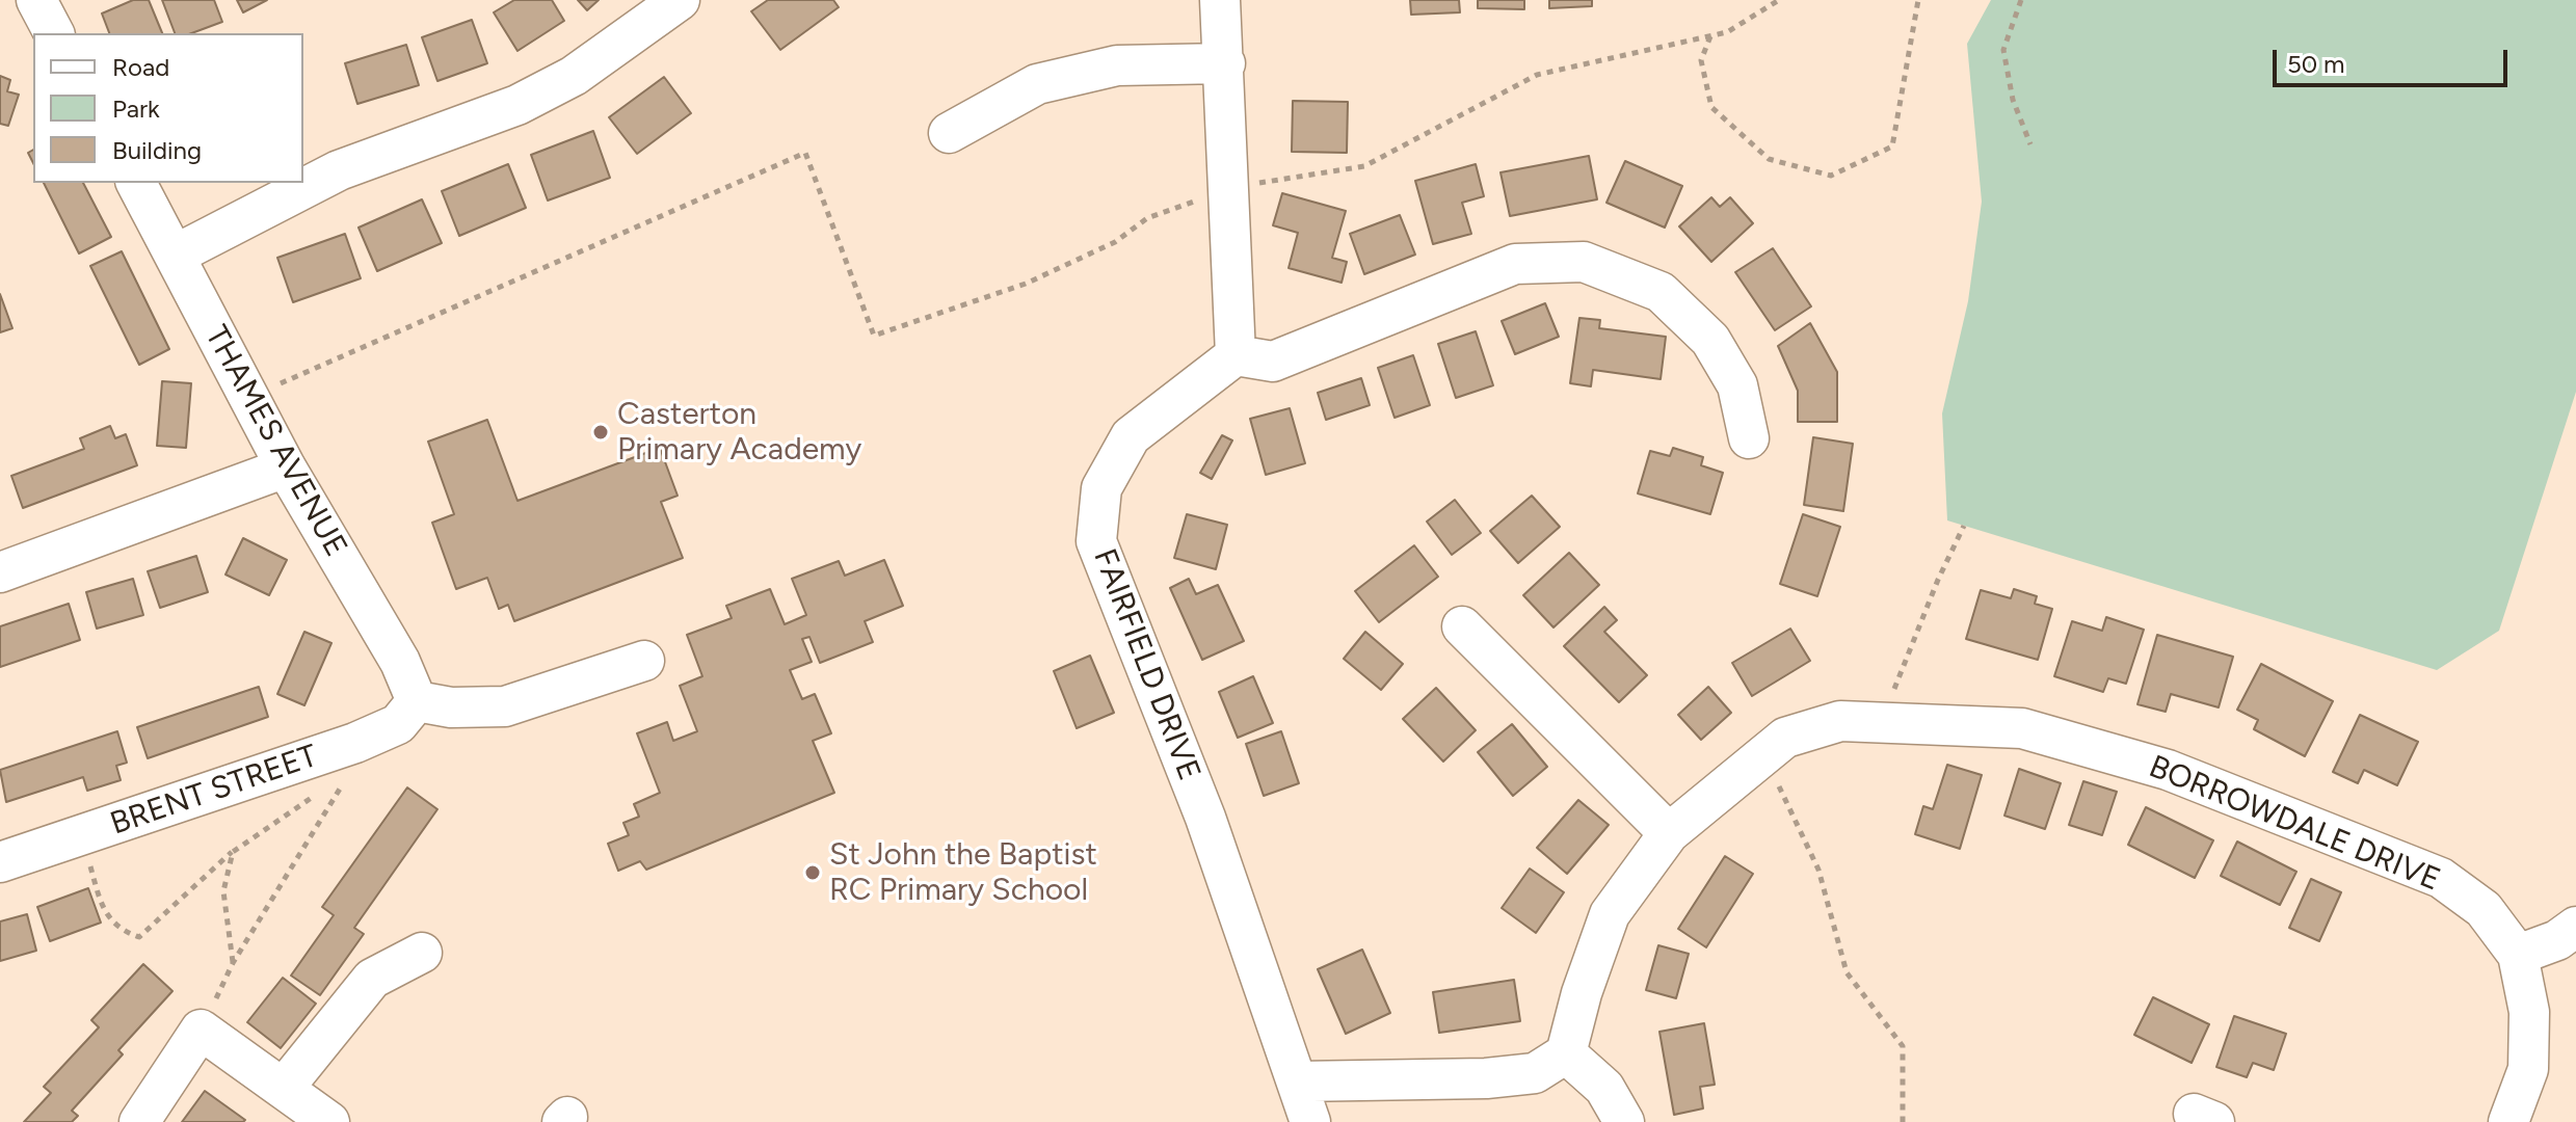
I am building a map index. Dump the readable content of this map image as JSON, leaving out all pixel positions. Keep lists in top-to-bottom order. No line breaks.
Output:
{"streets":{"street":["THAMES AVENUE","FAIRFIELD DRIVE","BRENT STREET","BORROWDALE DRIVE"]},"crossings":[["THAMES AVENUE","BRENT STREET"]],"places":["Casterton Primary Academy","St John the Baptist RC Primary School"],"legend":["Road","Park","Building"],"scale_bar":"50 m"}
